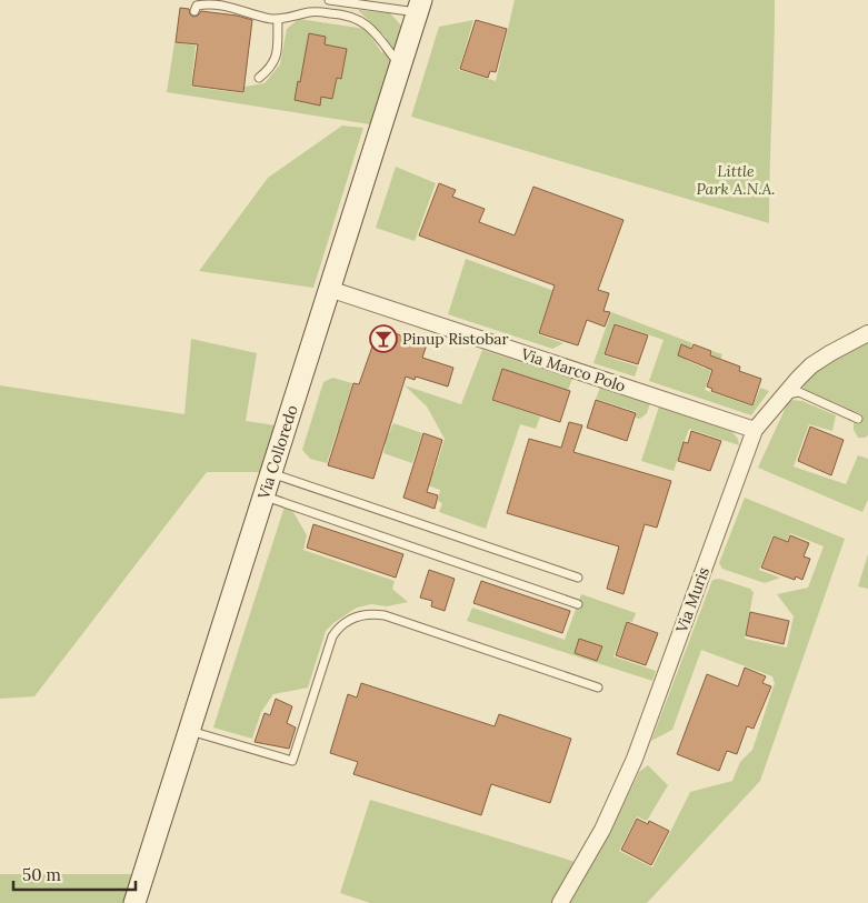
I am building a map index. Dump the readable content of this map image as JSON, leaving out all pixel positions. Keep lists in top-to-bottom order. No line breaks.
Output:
{"streets":{"main road":["Via Colloredo"],"street":["Via Marco Polo","Via Muris"]},"crossings":[["Via Marco Polo","Via Colloredo"],["Via Marco Polo","Via Muris"]],"parks":["Little Park A.N.A."],"places":{"bar":["Pinup Ristobar"]},"scale_bar":"50 m"}
